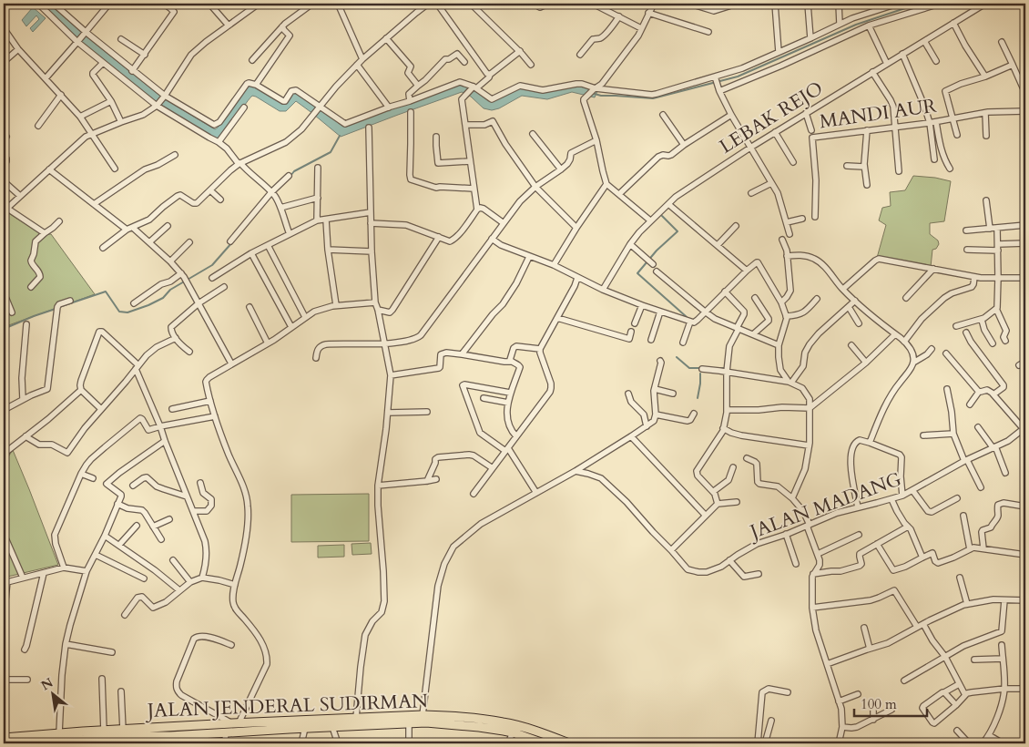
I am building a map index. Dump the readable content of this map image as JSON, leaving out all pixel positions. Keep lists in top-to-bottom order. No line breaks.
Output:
{"streets":{"highway":["JALAN JENDERAL SUDIRMAN"],"street":["MANDI AUR","LEBAK REJO","JALAN MADANG"]},"scale_bar":"100 m","north":"top left"}
